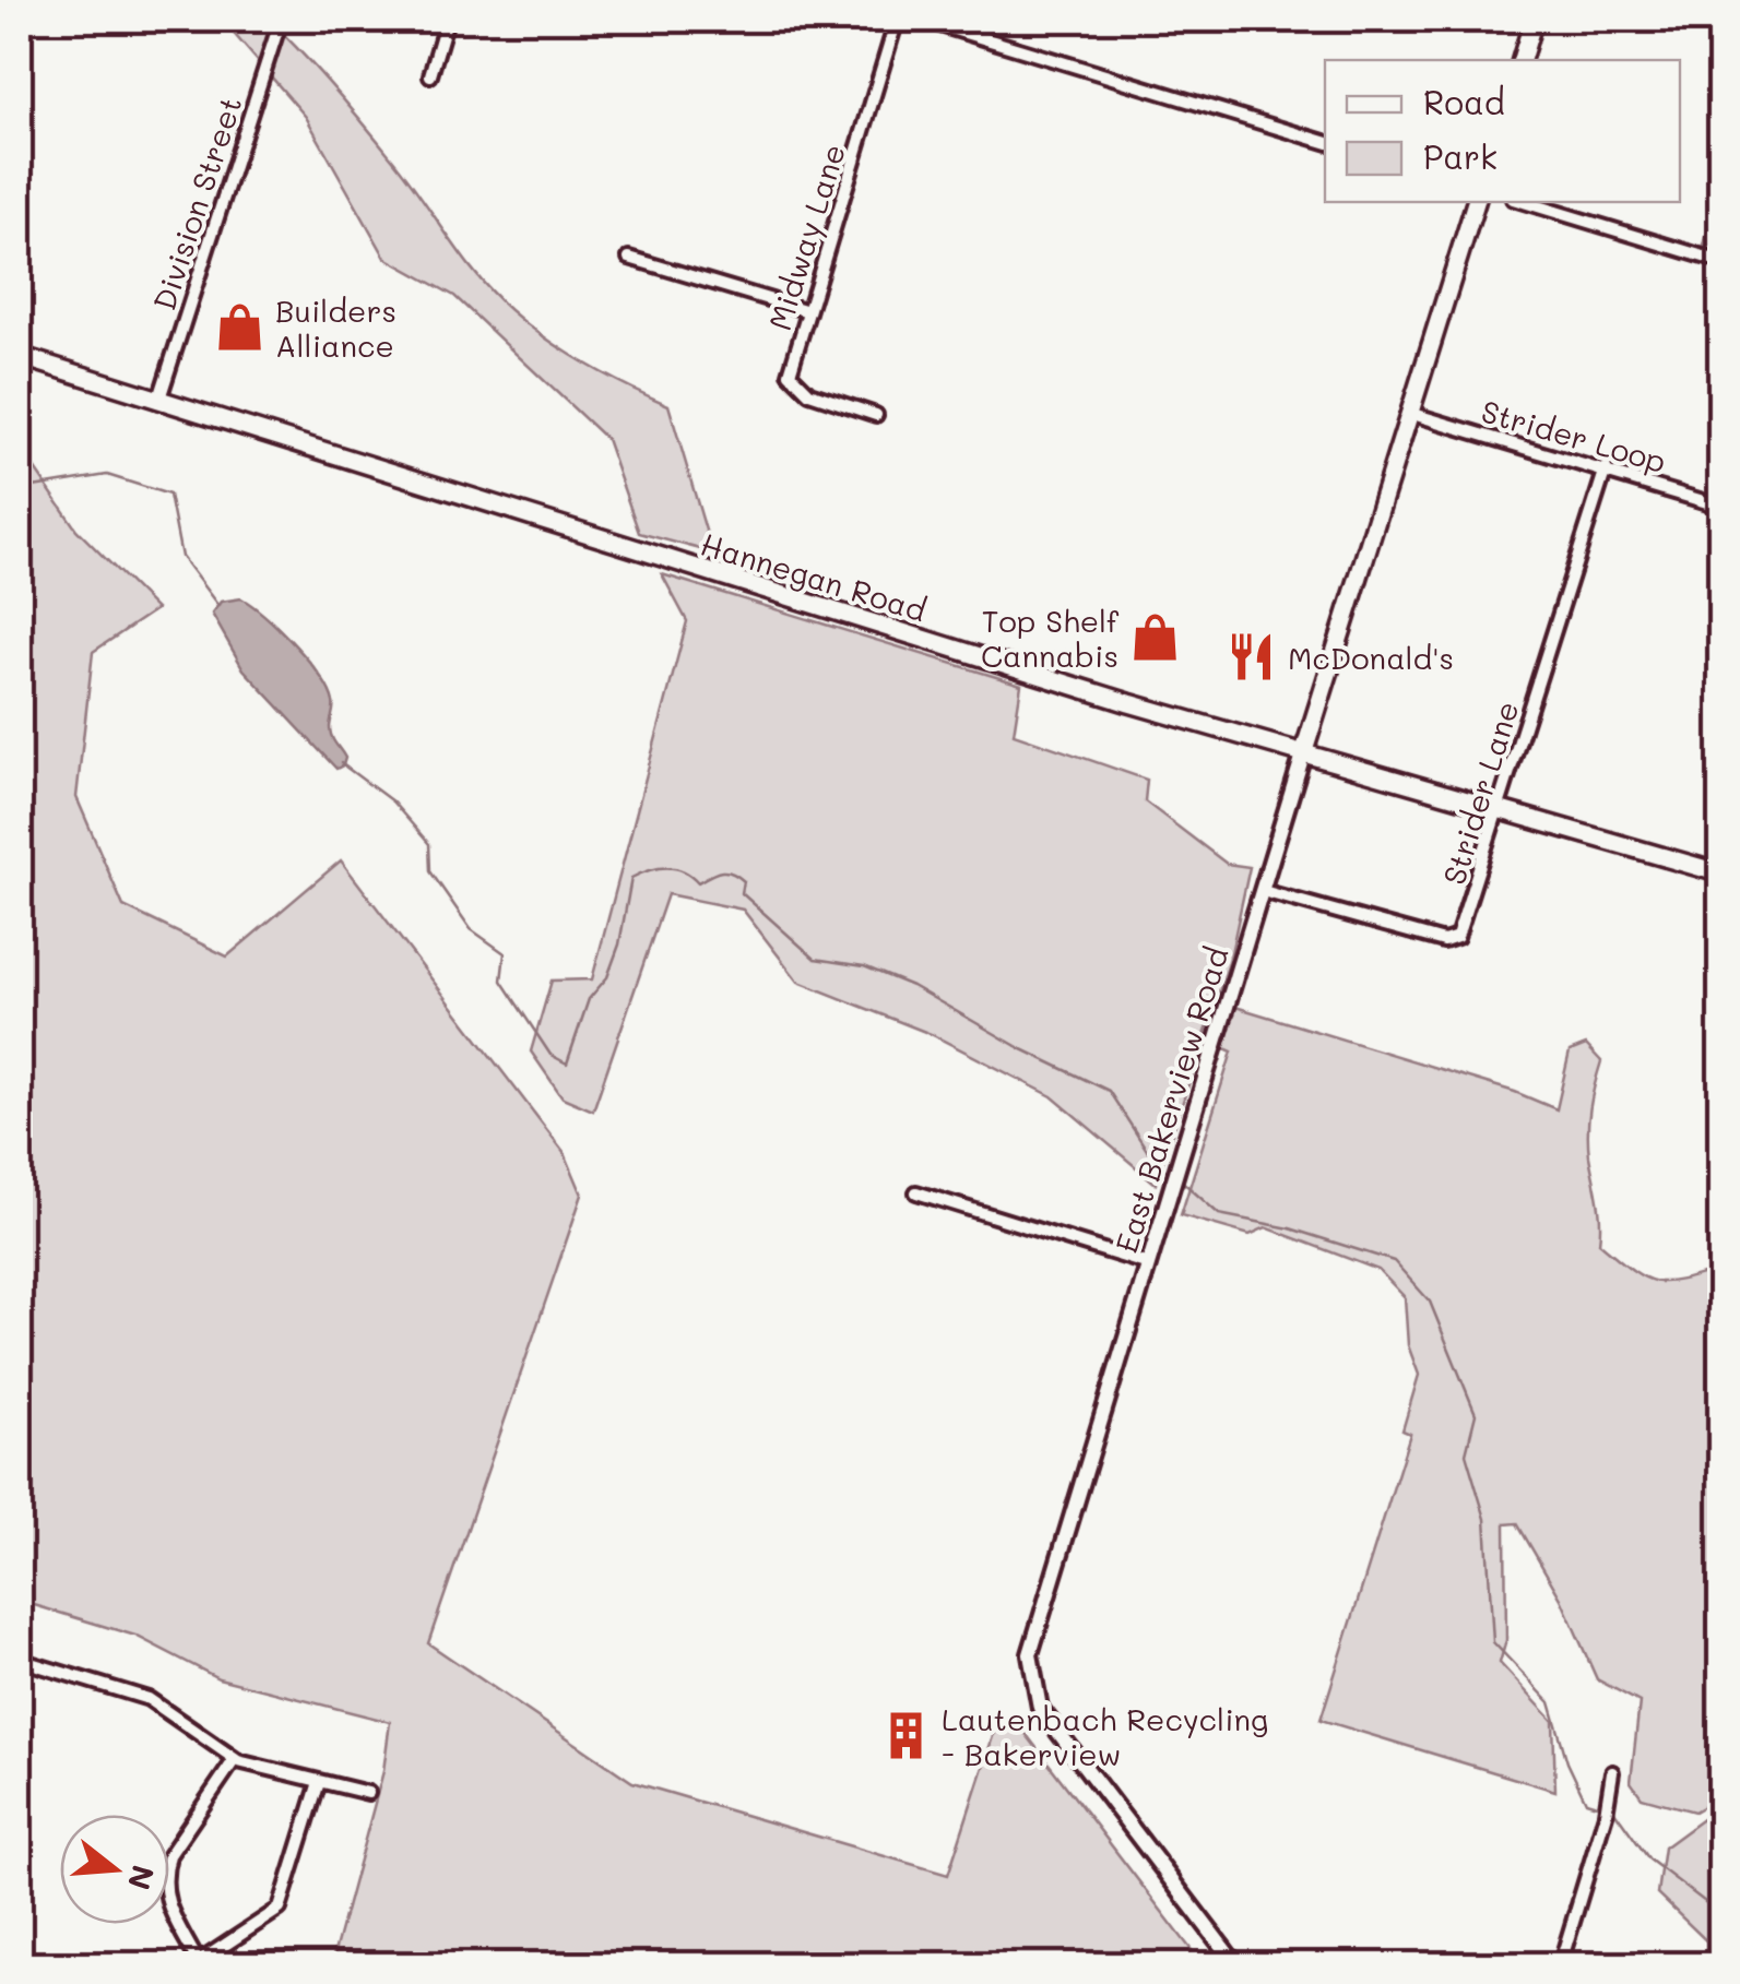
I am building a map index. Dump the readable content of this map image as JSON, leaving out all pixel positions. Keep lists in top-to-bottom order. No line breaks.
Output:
{"streets":{"main road":["Hannegan Road","East Bakerview Road"],"street":["Division Street","Midway Lane","Strider Loop","Strider Lane"]},"crossings":[["Division Street","Hannegan Road"],["Strider Loop","Strider Lane"],["Strider Loop","East Bakerview Road"],["Hannegan Road","Strider Lane"],["Hannegan Road","East Bakerview Road"],["Strider Lane","East Bakerview Road"]],"places":{"shop":["Builders Alliance","Top Shelf Cannabis"],"restaurant":["McDonald's"],"building":["Lautenbach Recycling - Bakerview"]},"legend":["Road","Park"],"north":"right"}
